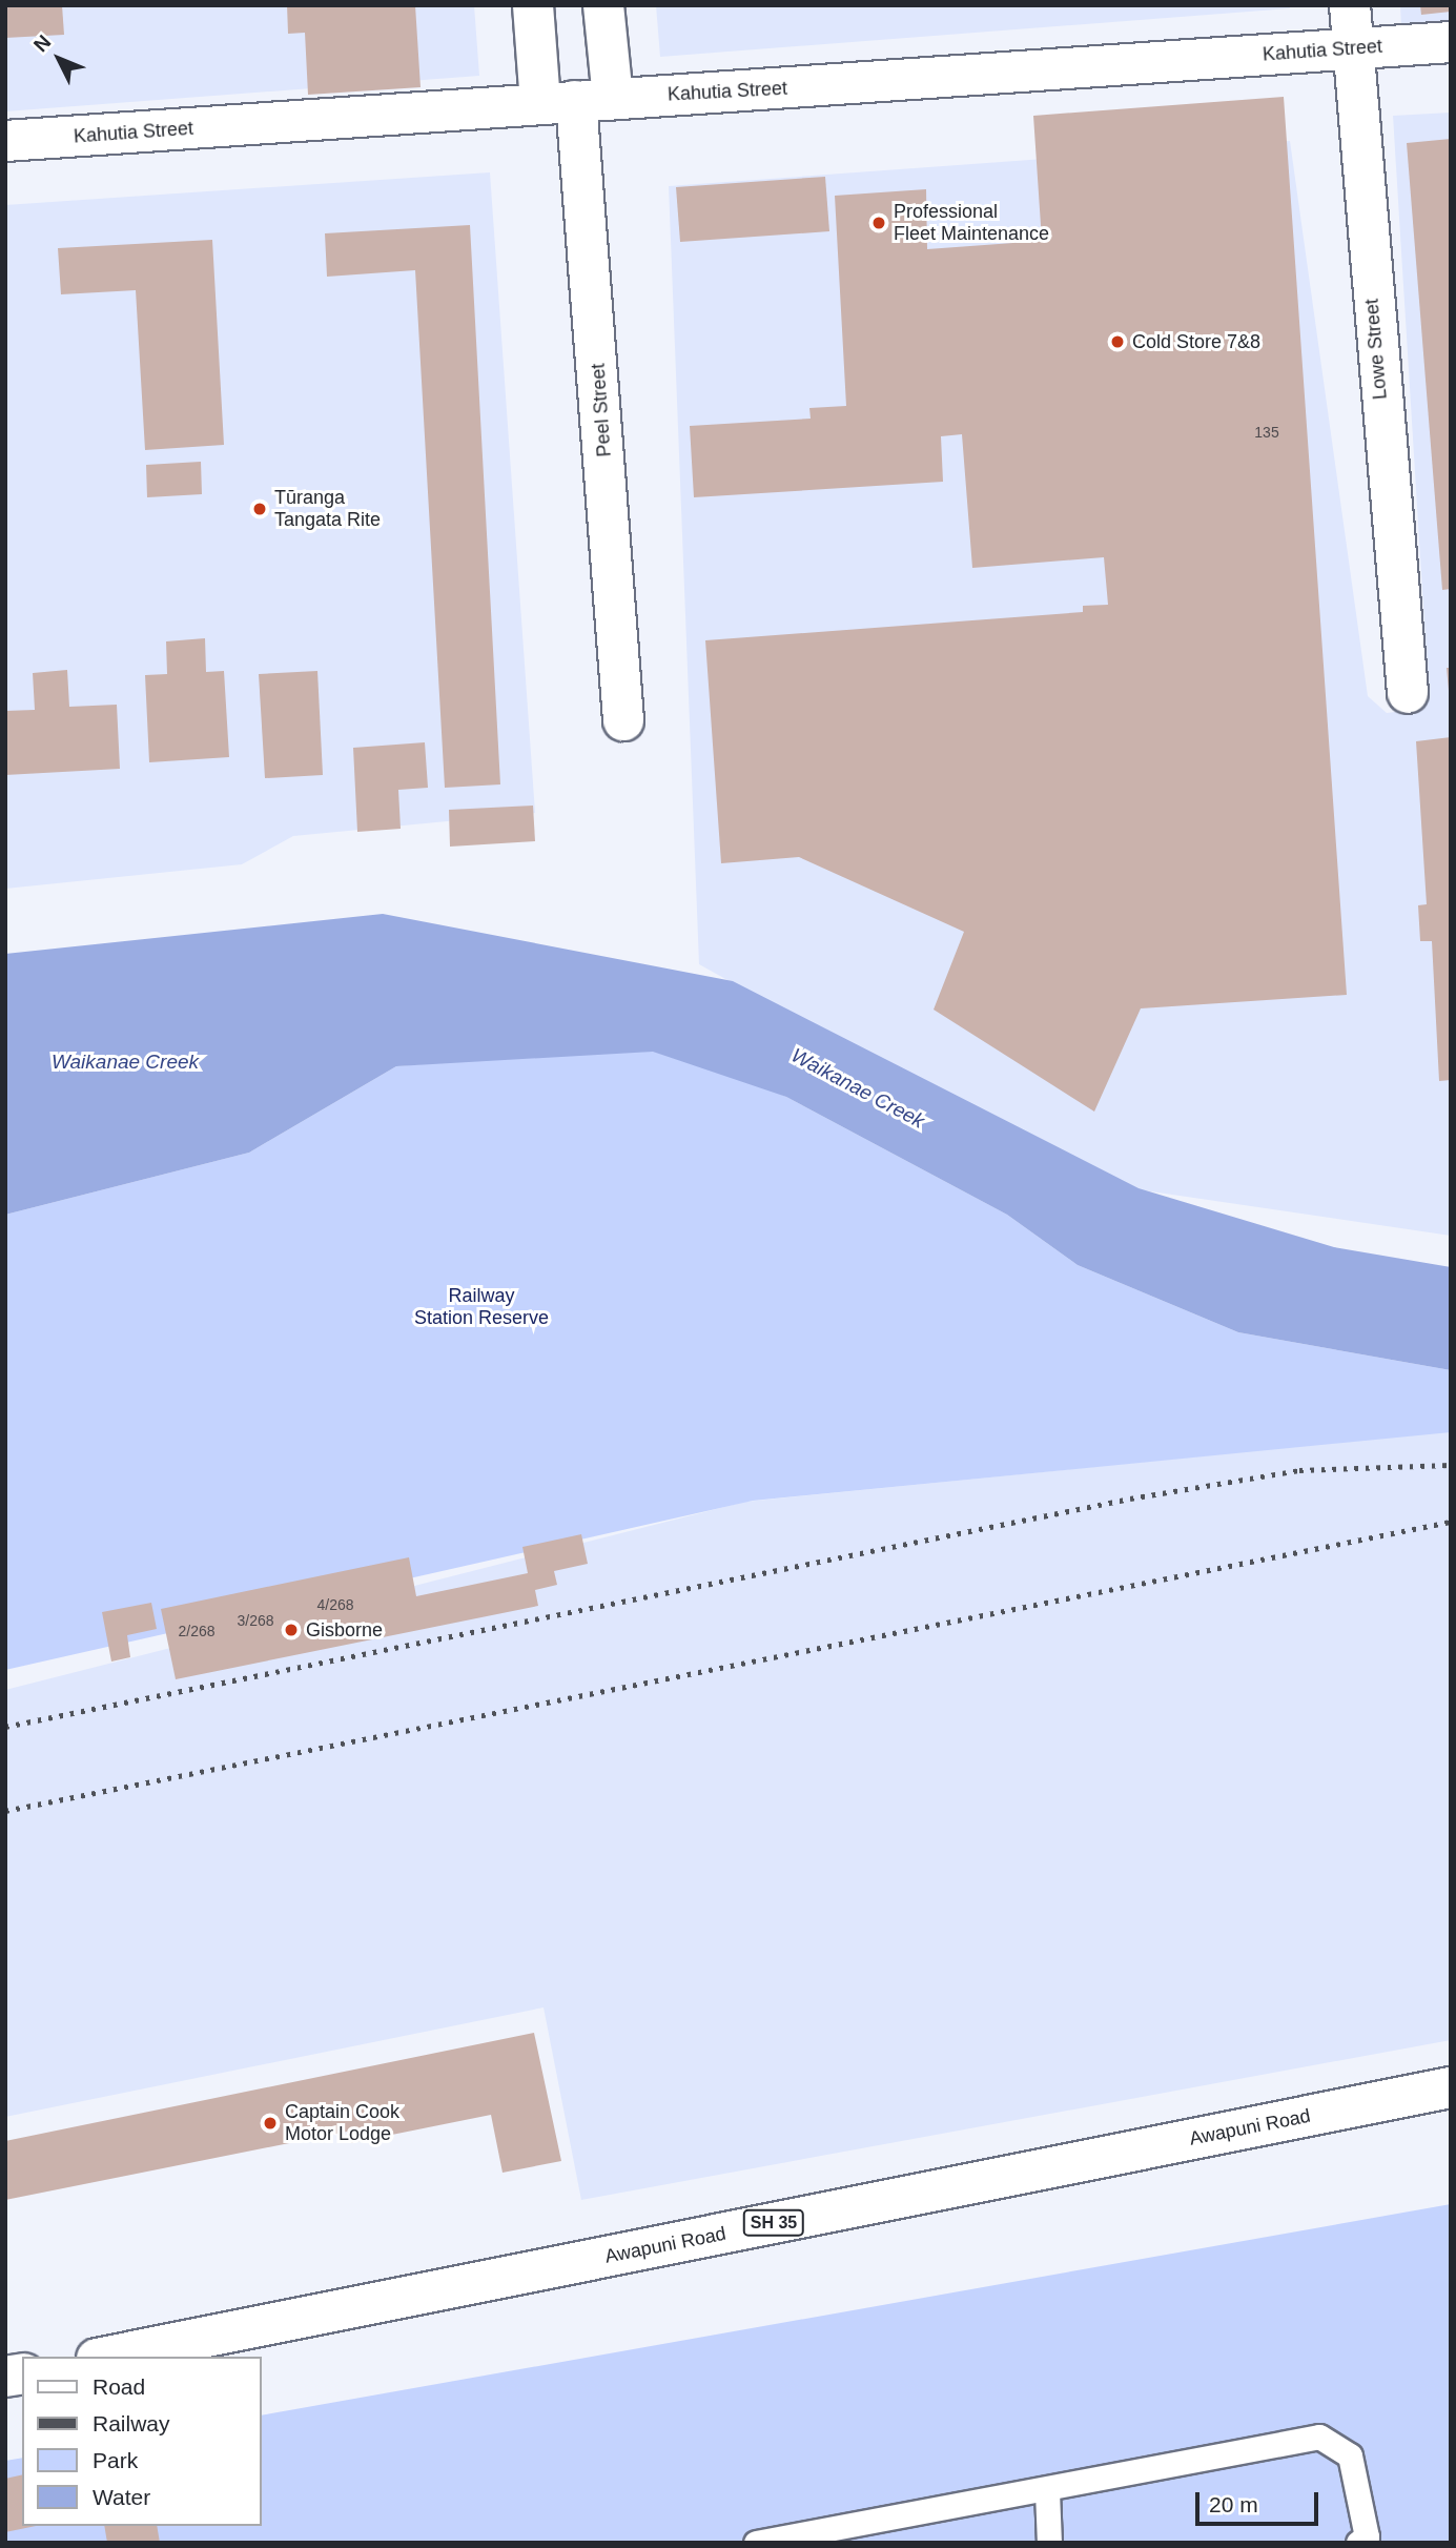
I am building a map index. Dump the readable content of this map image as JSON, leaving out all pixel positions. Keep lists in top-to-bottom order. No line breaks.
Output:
{"streets":{"main road":["Kahutia Street","Lowe Street","Peel Street","Awapuni Road","SH 35"]},"crossings":[["Kahutia Street","Lowe Street"],["Kahutia Street","Peel Street"]],"water":["Waikanae Creek"],"parks":["Railway Station Reserve"],"places":["Professional Fleet Maintenance","Cold Store 7&8","Tūranga Tangata Rite","Gisborne","Captain Cook Motor Lodge"],"house_numbers":["135","4/268","3/268","2/268"],"legend":["Road","Railway","Park","Water"],"scale_bar":"20 m","north":"top left"}
